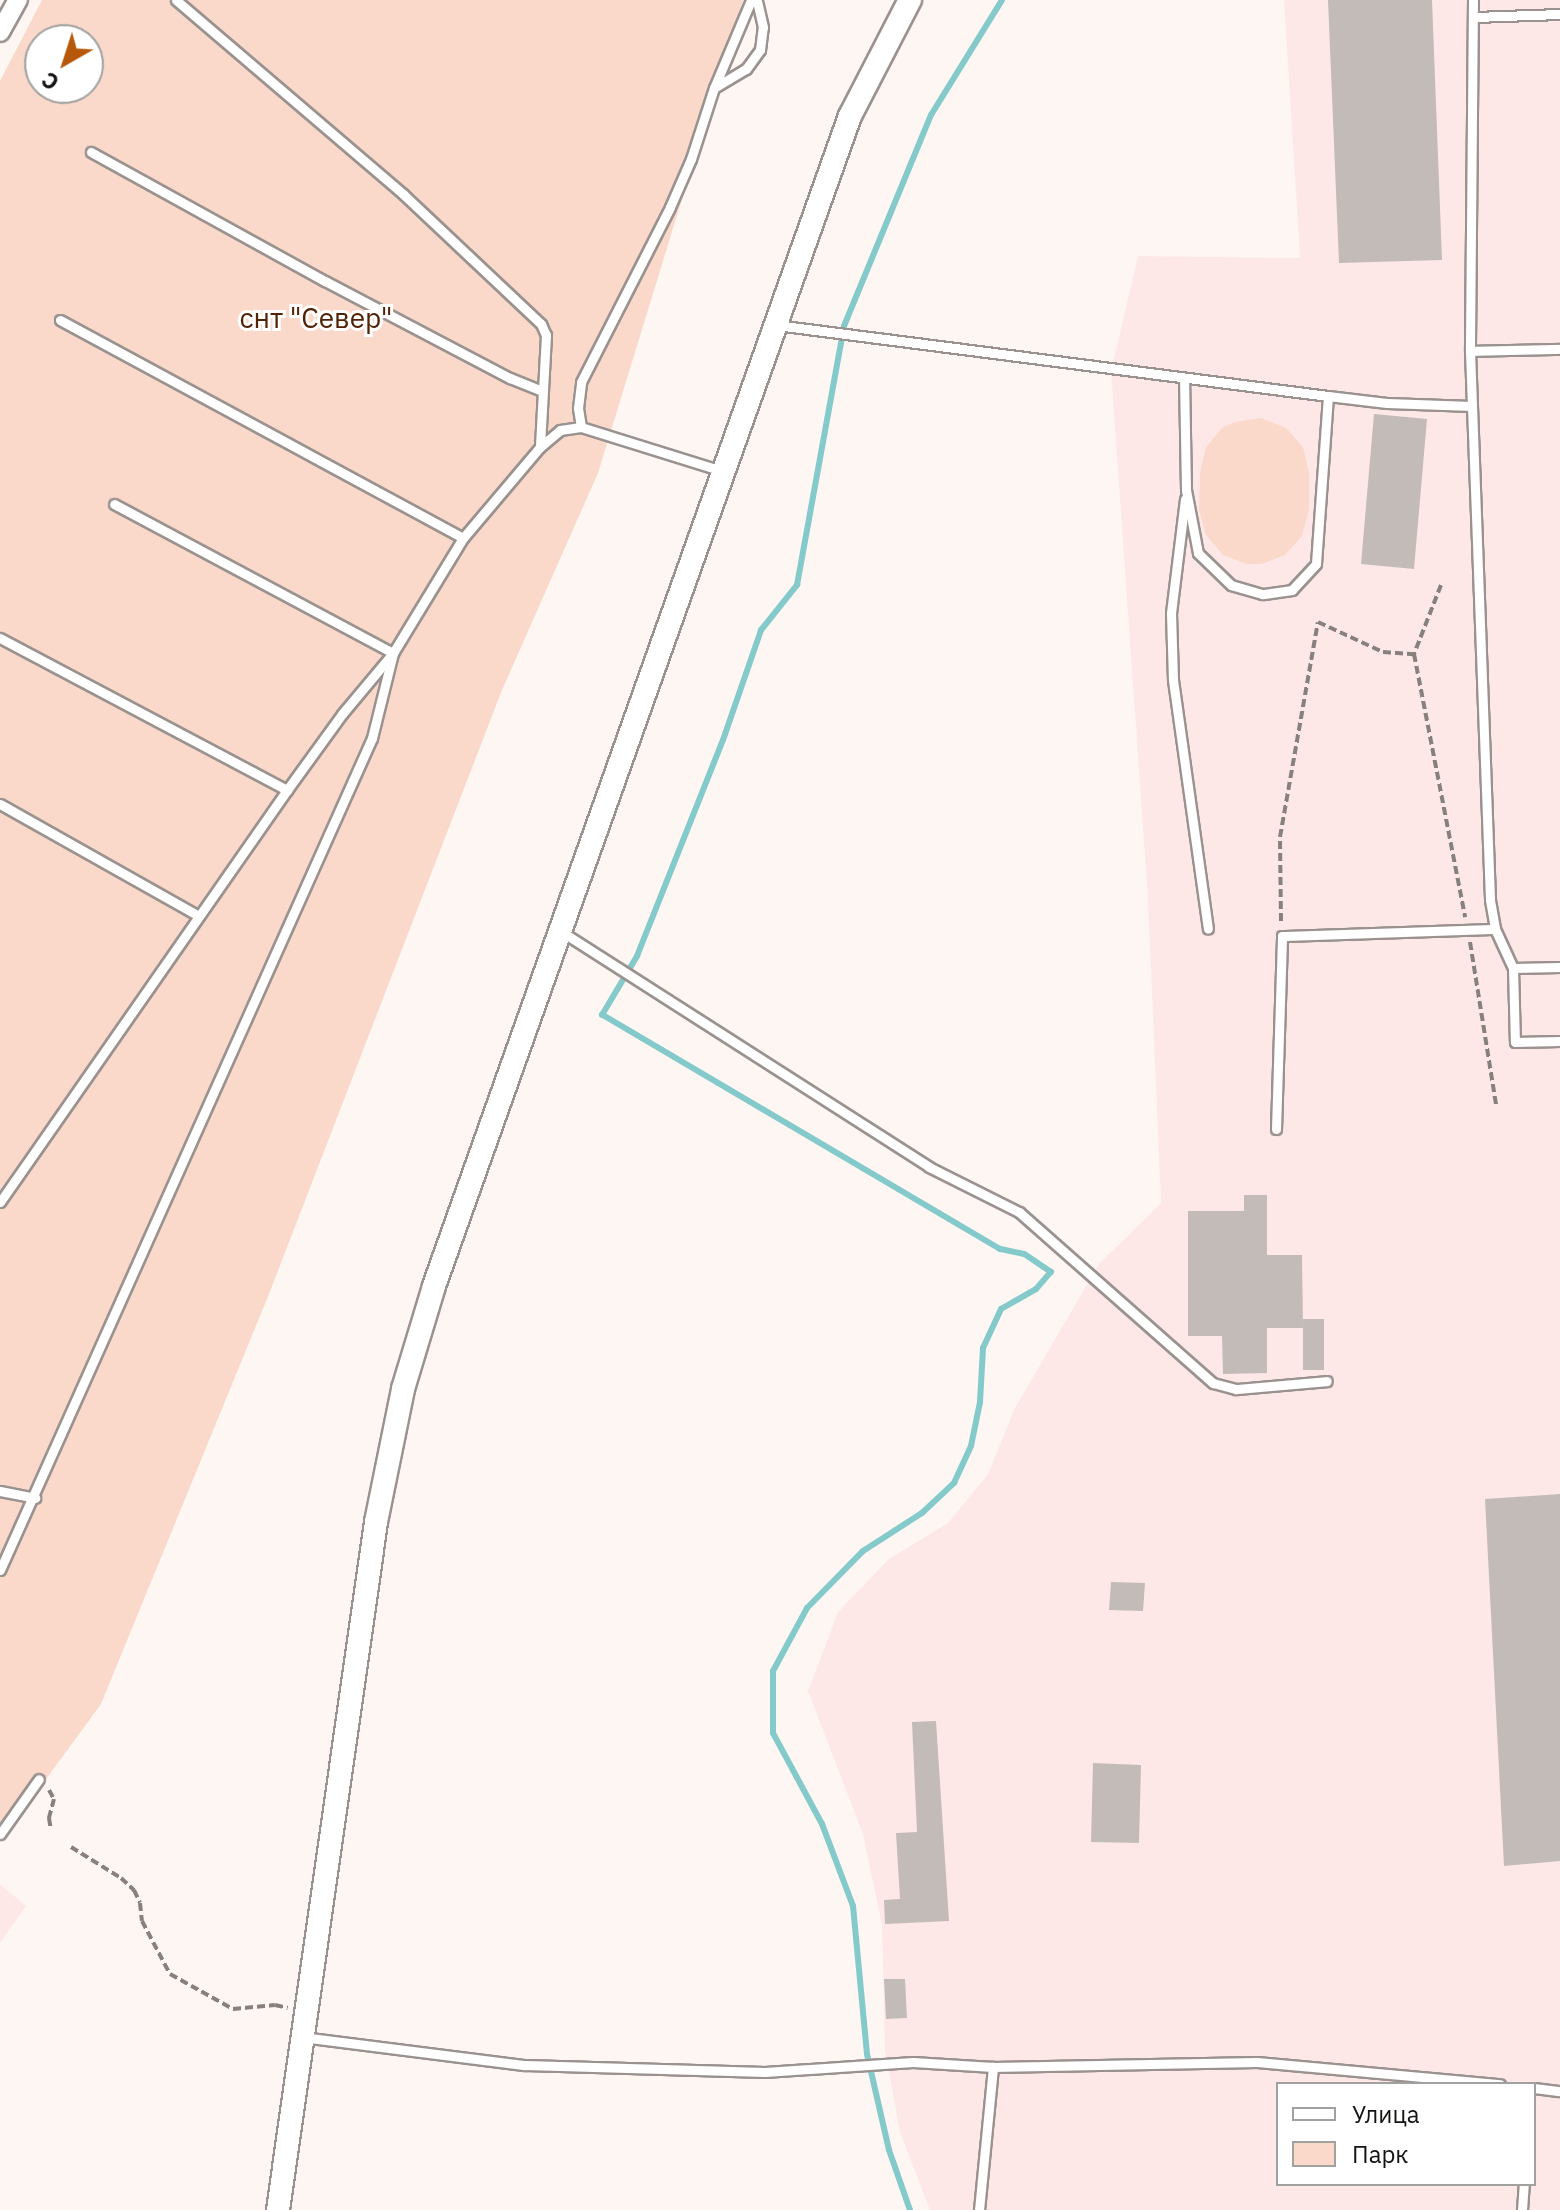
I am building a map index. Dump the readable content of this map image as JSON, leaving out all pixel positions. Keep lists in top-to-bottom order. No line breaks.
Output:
{"parks":["снт \"Север\""],"legend":["Улица","Парк"],"north":"bottom left"}
